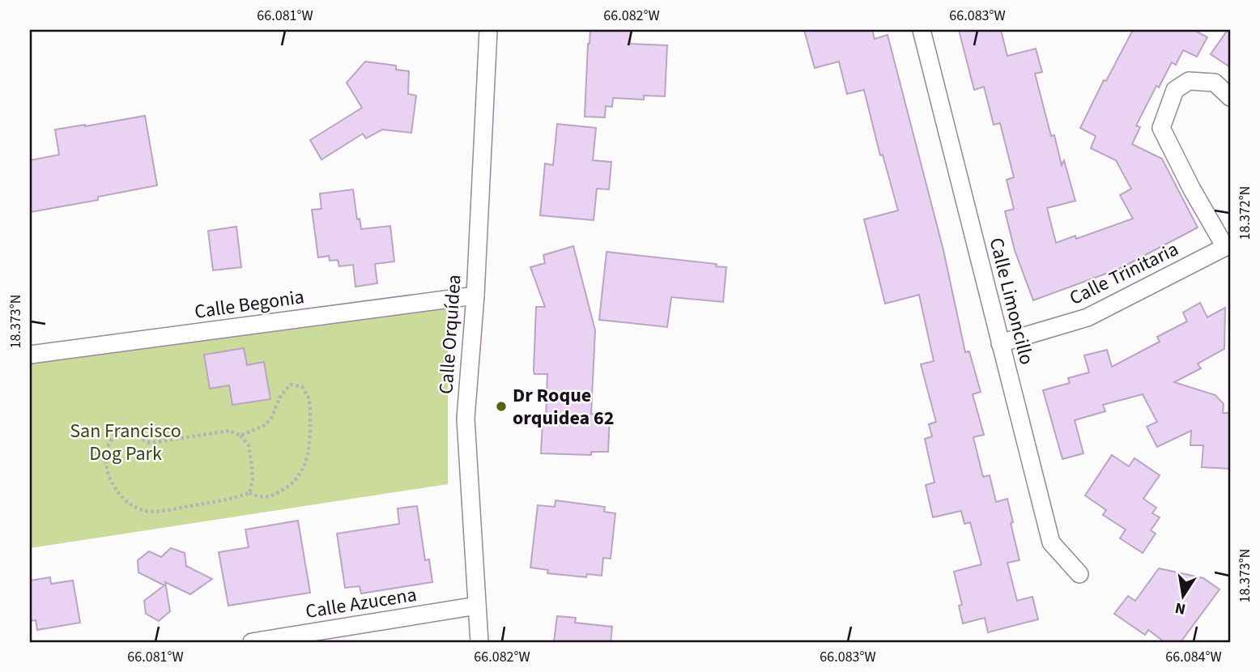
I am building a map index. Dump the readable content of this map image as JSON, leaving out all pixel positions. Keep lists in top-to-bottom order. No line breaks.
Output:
{"streets":{"street":["Calle Trinitaria","Calle Limoncillo","Calle Begonia","Calle Orquídea","Calle Azucena"]},"crossings":[["Calle Trinitaria","Calle Limoncillo"],["Calle Begonia","Calle Orquídea"],["Calle Orquídea","Calle Azucena"]],"parks":["San Francisco Dog Park"],"places":["Dr Roque orquidea 62"],"north":"bottom","coordinates":["66.081°W","66.082°W","66.083°W","18.372°N","18.373°N","66.084°W"]}
